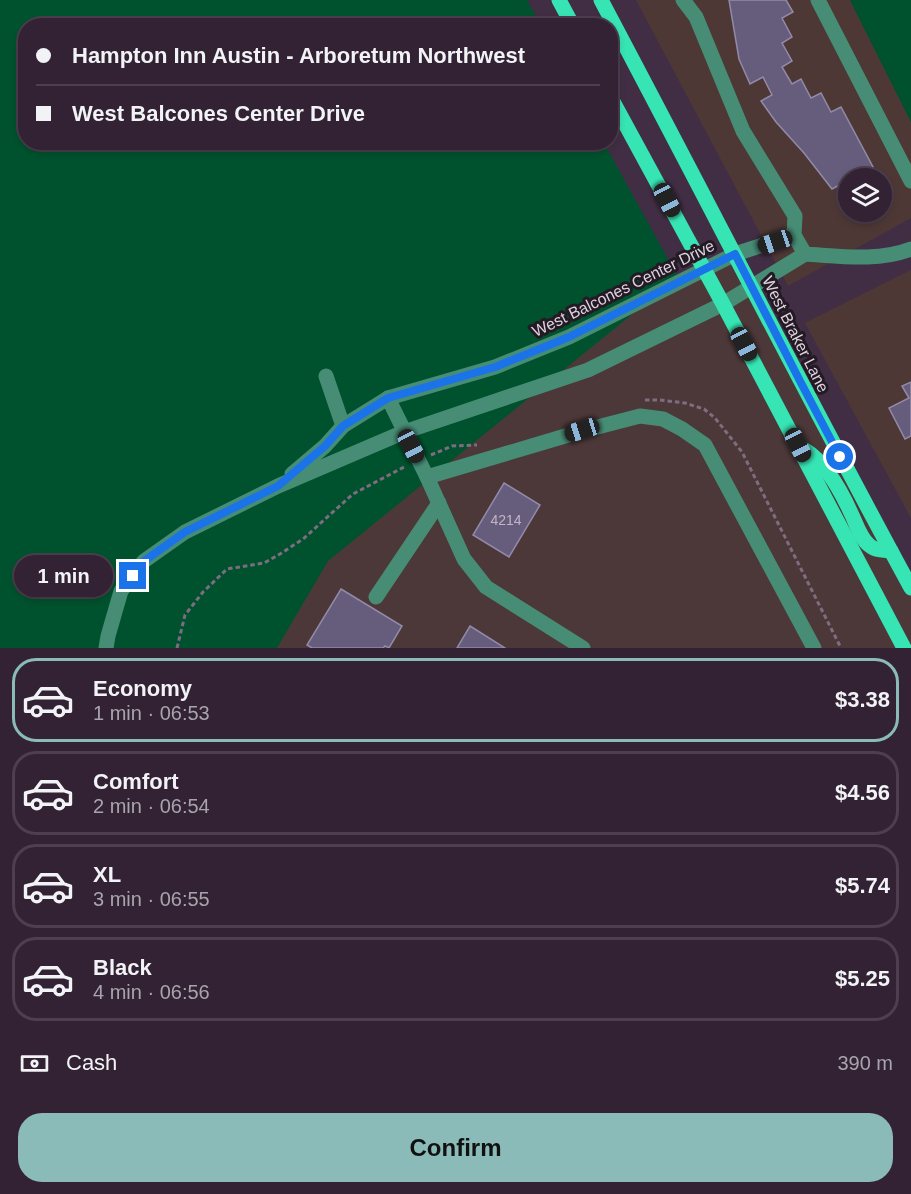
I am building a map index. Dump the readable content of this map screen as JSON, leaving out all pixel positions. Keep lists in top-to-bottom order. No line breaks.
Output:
{"streets":{"main road":["West Braker Lane"],"street":["West Balcones Center Drive"]},"crossings":[["West Balcones Center Drive","West Braker Lane"]],"house_numbers":["4214"],"page":{"banner":["Hampton Inn Austin - Arboretum Northwest","West Balcones Center Drive"],"bubble":"1 min","list":[{"name":"Economy","note":"1 min · 06:53","value":"$3.38"},{"name":"Comfort","note":"2 min · 06:54","value":"$4.56"},{"name":"XL","note":"3 min · 06:55","value":"$5.74"},{"name":"Black","note":"4 min · 06:56","value":"$5.25"}],"pay":["Cash","390 m"],"buttons":"Confirm"}}
